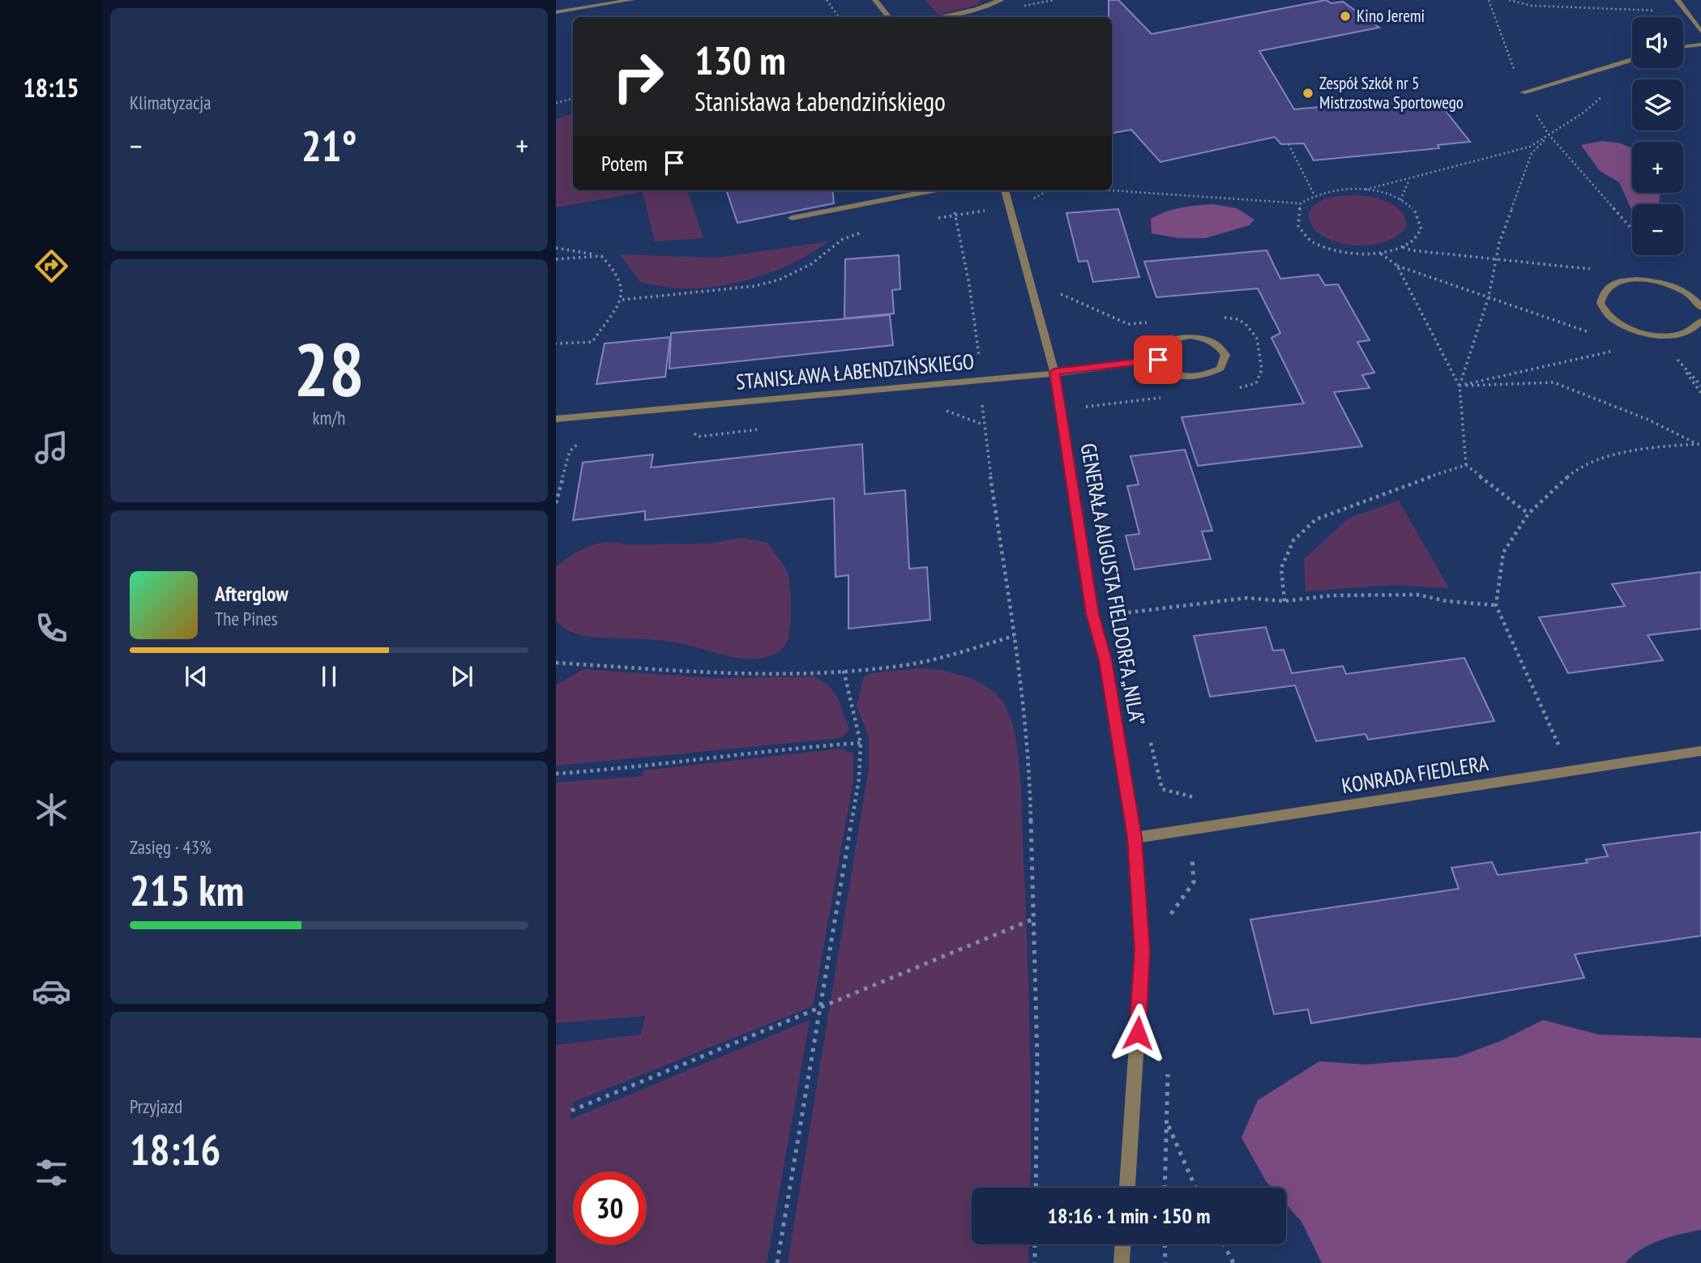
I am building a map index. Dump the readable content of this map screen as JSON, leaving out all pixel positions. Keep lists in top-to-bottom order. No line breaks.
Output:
{"streets":{"street":["STANISŁAWA ŁABENDZIŃSKIEGO","GENERAŁA AUGUSTA FIELDORFA „NILA”","KONRADA FIEDLERA"]},"crossings":[["STANISŁAWA ŁABENDZIŃSKIEGO","GENERAŁA AUGUSTA FIELDORFA „NILA”"],["GENERAŁA AUGUSTA FIELDORFA „NILA”","KONRADA FIEDLERA"]],"places":["Kino Jeremi","Zespół Szkół nr 5 Mistrzostwa Sportowego"],"page":{"tabs":"18:15","tile":["Klimatyzacja",["28","km/h"],["Zasięg · 43%","215 km"],["Przyjazd","18:16"]],"map_buttons":["+","−"],"turn":["130 m","Stanisława Łabendzińskiego"],"heat":["−","21°","+"],"then":"Potem","song":["Afterglow","The Pines"],"limit":"30","trip":"18:16 · 1 min · 150 m"}}
